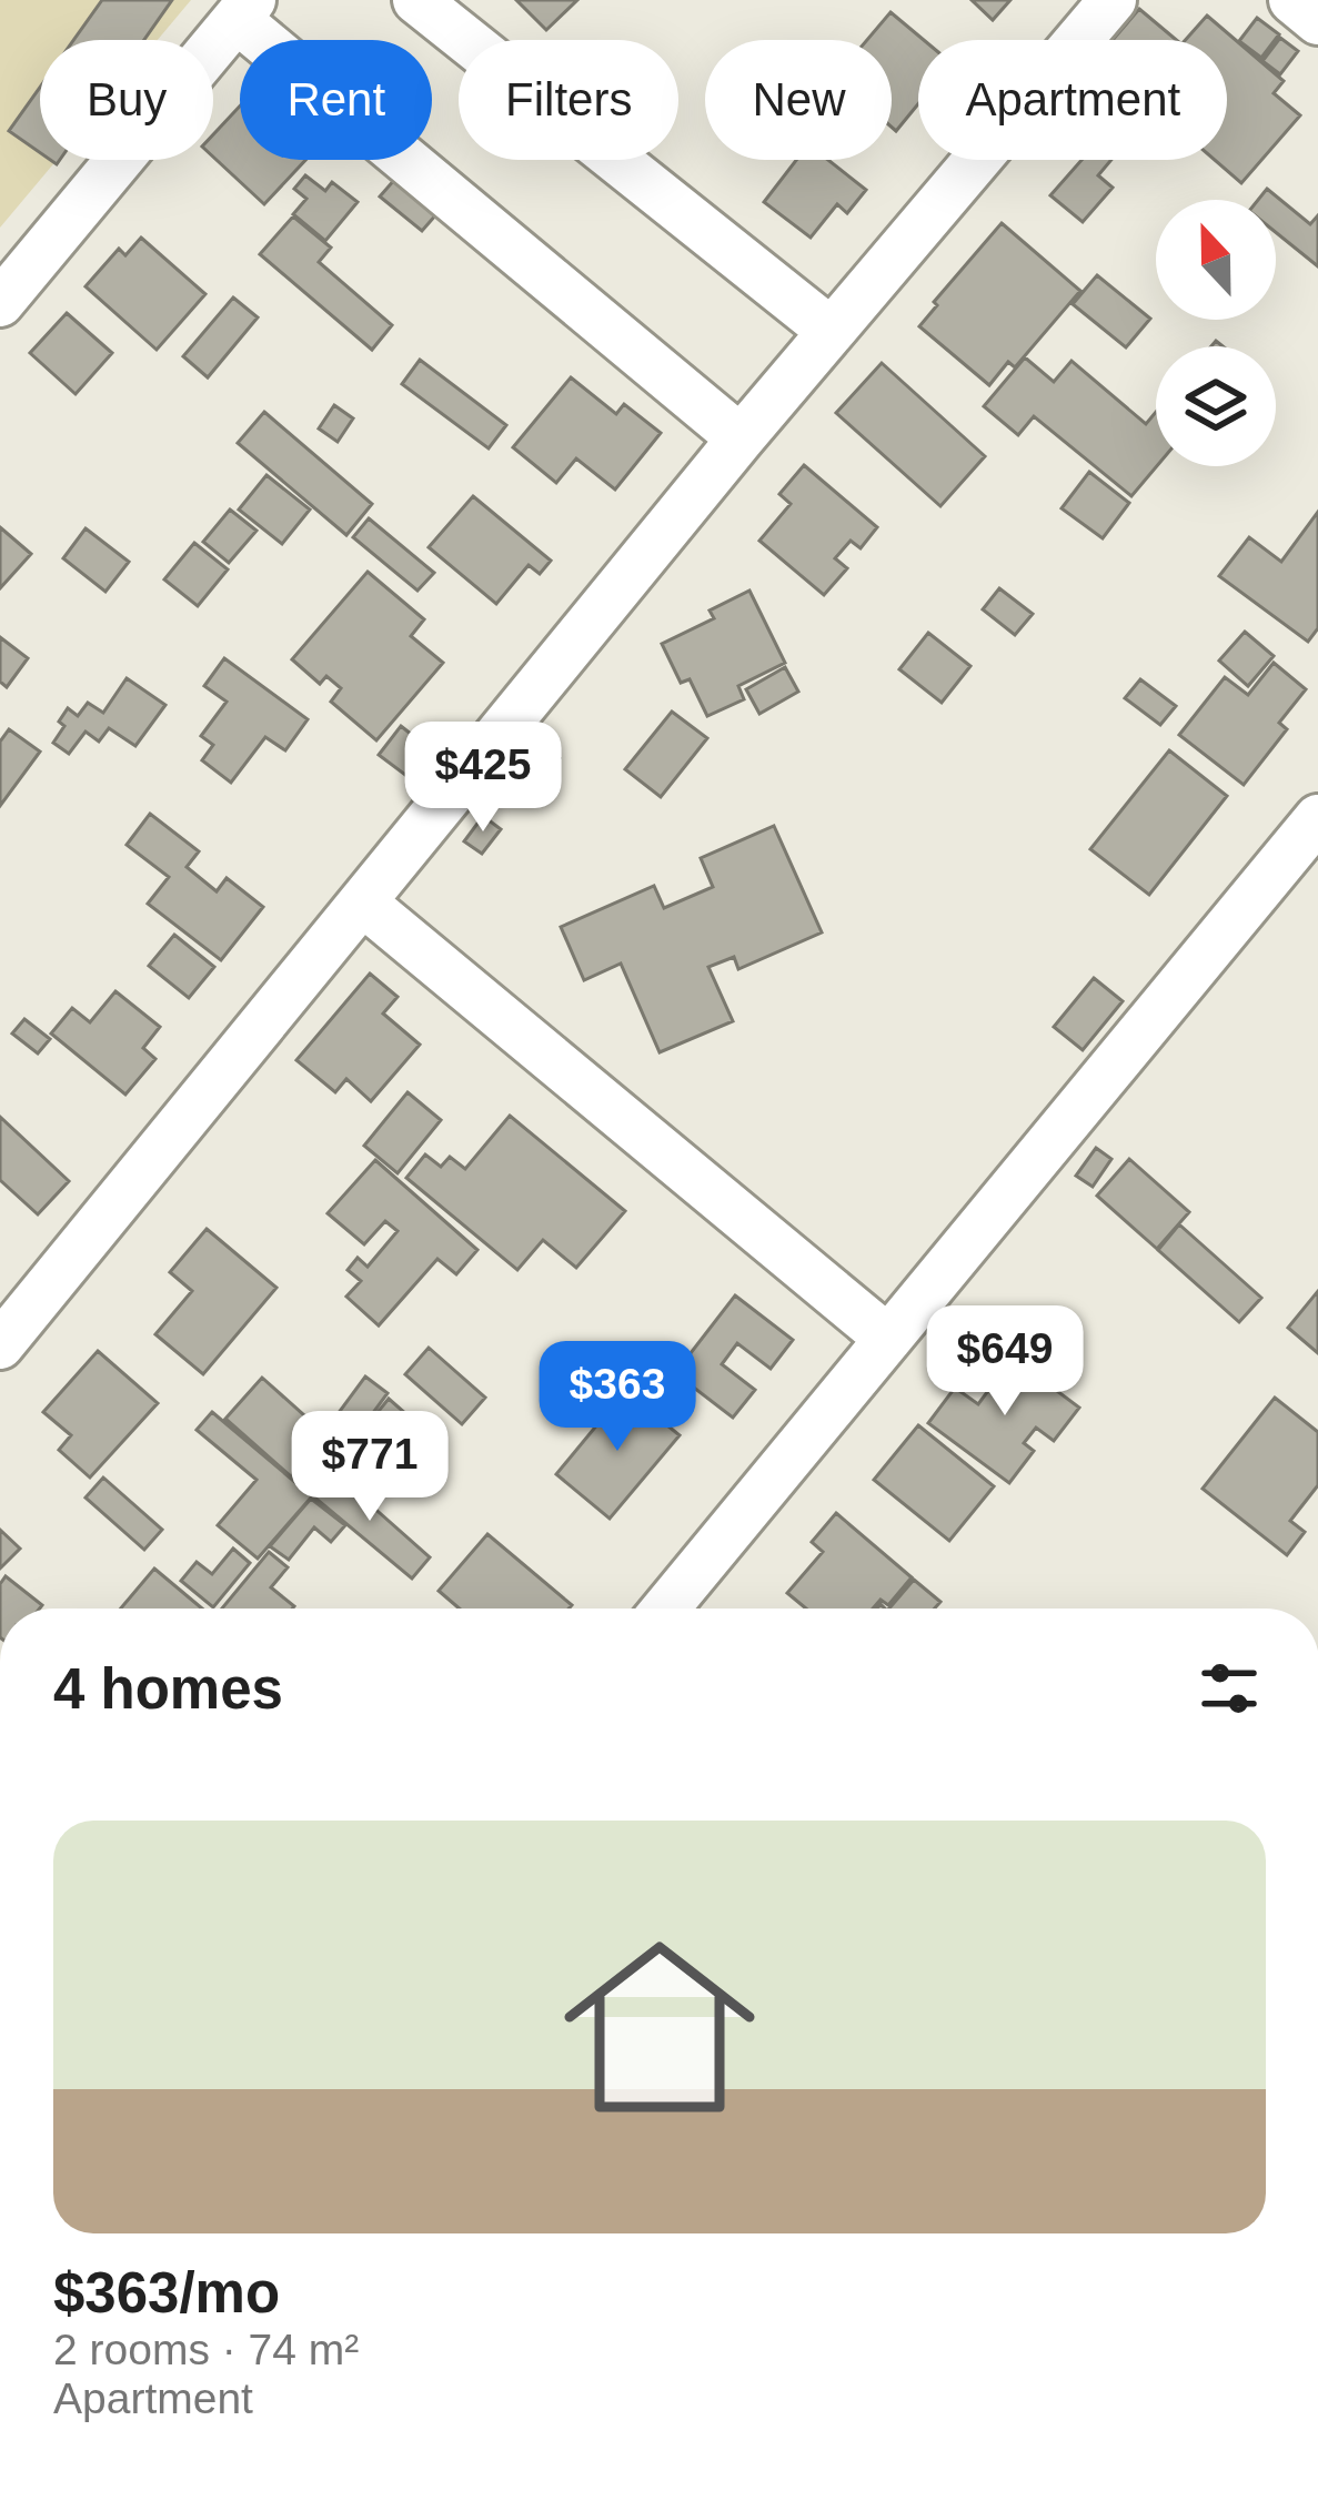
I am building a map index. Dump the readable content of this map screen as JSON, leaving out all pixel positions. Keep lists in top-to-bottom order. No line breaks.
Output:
{"north":"top","page":{"chip":["Buy","Rent","Filters","New","Apartment"],"price":["$425","$649","$363","$771"],"heading":"4 homes","list":[{"name":"$363/mo","note":"2 rooms · 74 m² · Apartment"}]}}
